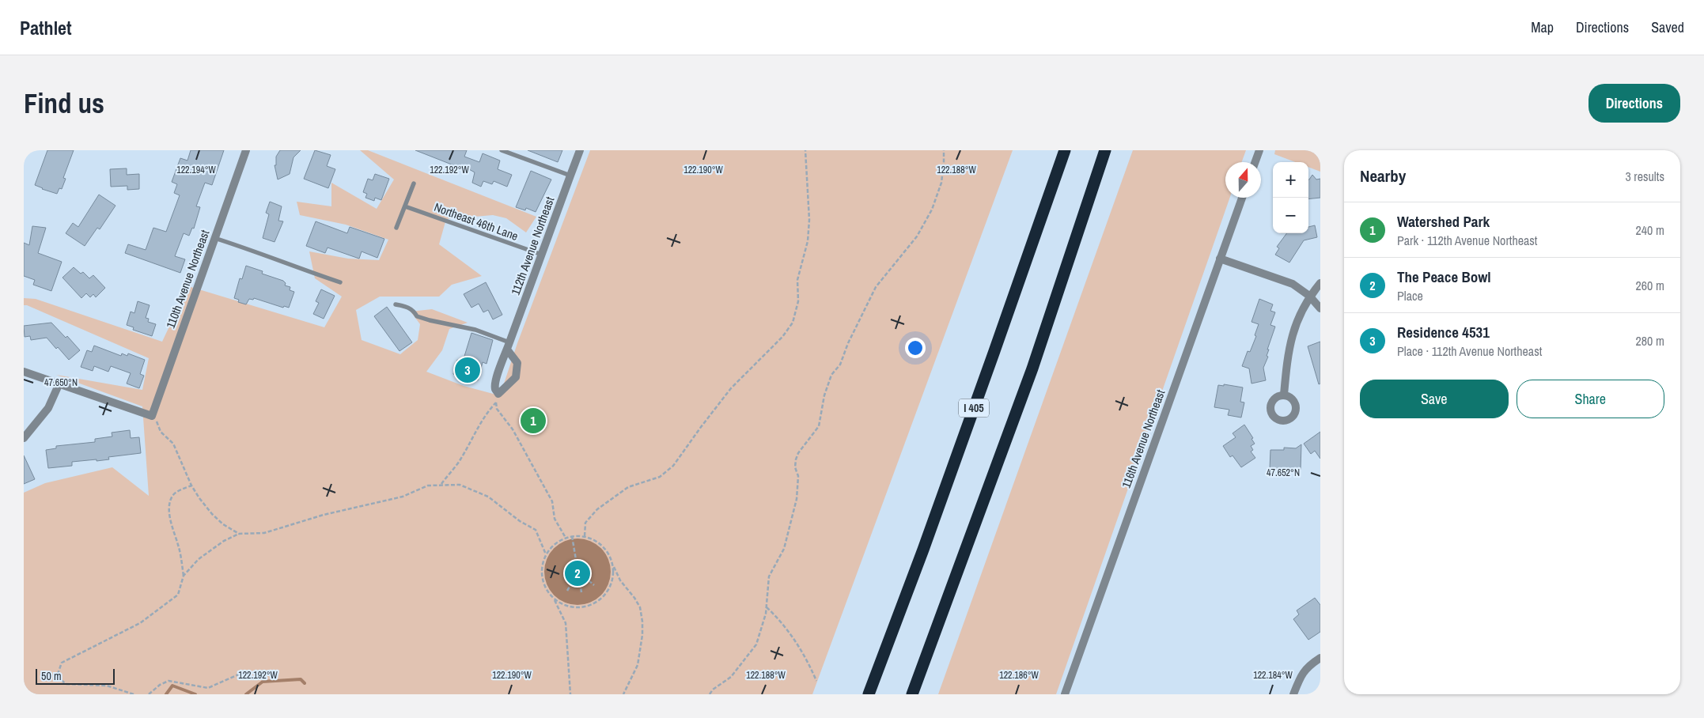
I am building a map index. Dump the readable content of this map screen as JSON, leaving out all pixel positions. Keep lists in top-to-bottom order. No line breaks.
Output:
{"streets":{"highway":["I 405"],"street":["112th Avenue Northeast","110th Avenue Northeast","116th Avenue Northeast"],"lane":["Northeast 46th Lane"]},"crossings":[["Northeast 46th Lane","112th Avenue Northeast"]],"scale_bar":"50 m","north":"top","page":{"header":"Pathlet","nav":["Map","Directions","Saved"],"buttons":["Directions",["Save","Share"]],"title":"Find us","heading":["Nearby","3 results"],"map_buttons":["+","−"],"list":[{"mark":"1","name":"Watershed Park","note":"Park · 112th Avenue Northeast","value":"240 m"},{"mark":"2","name":"The Peace Bowl","note":"Place","value":"260 m"},{"mark":"3","name":"Residence 4531","note":"Place · 112th Avenue Northeast","value":"280 m"}],"pins":["3","1","2"],"scale":"50 m"},"coordinates":["122.194°W","122.192°W","122.190°W","122.188°W","47.650°N","47.652°N","122.186°W","122.184°W"]}
